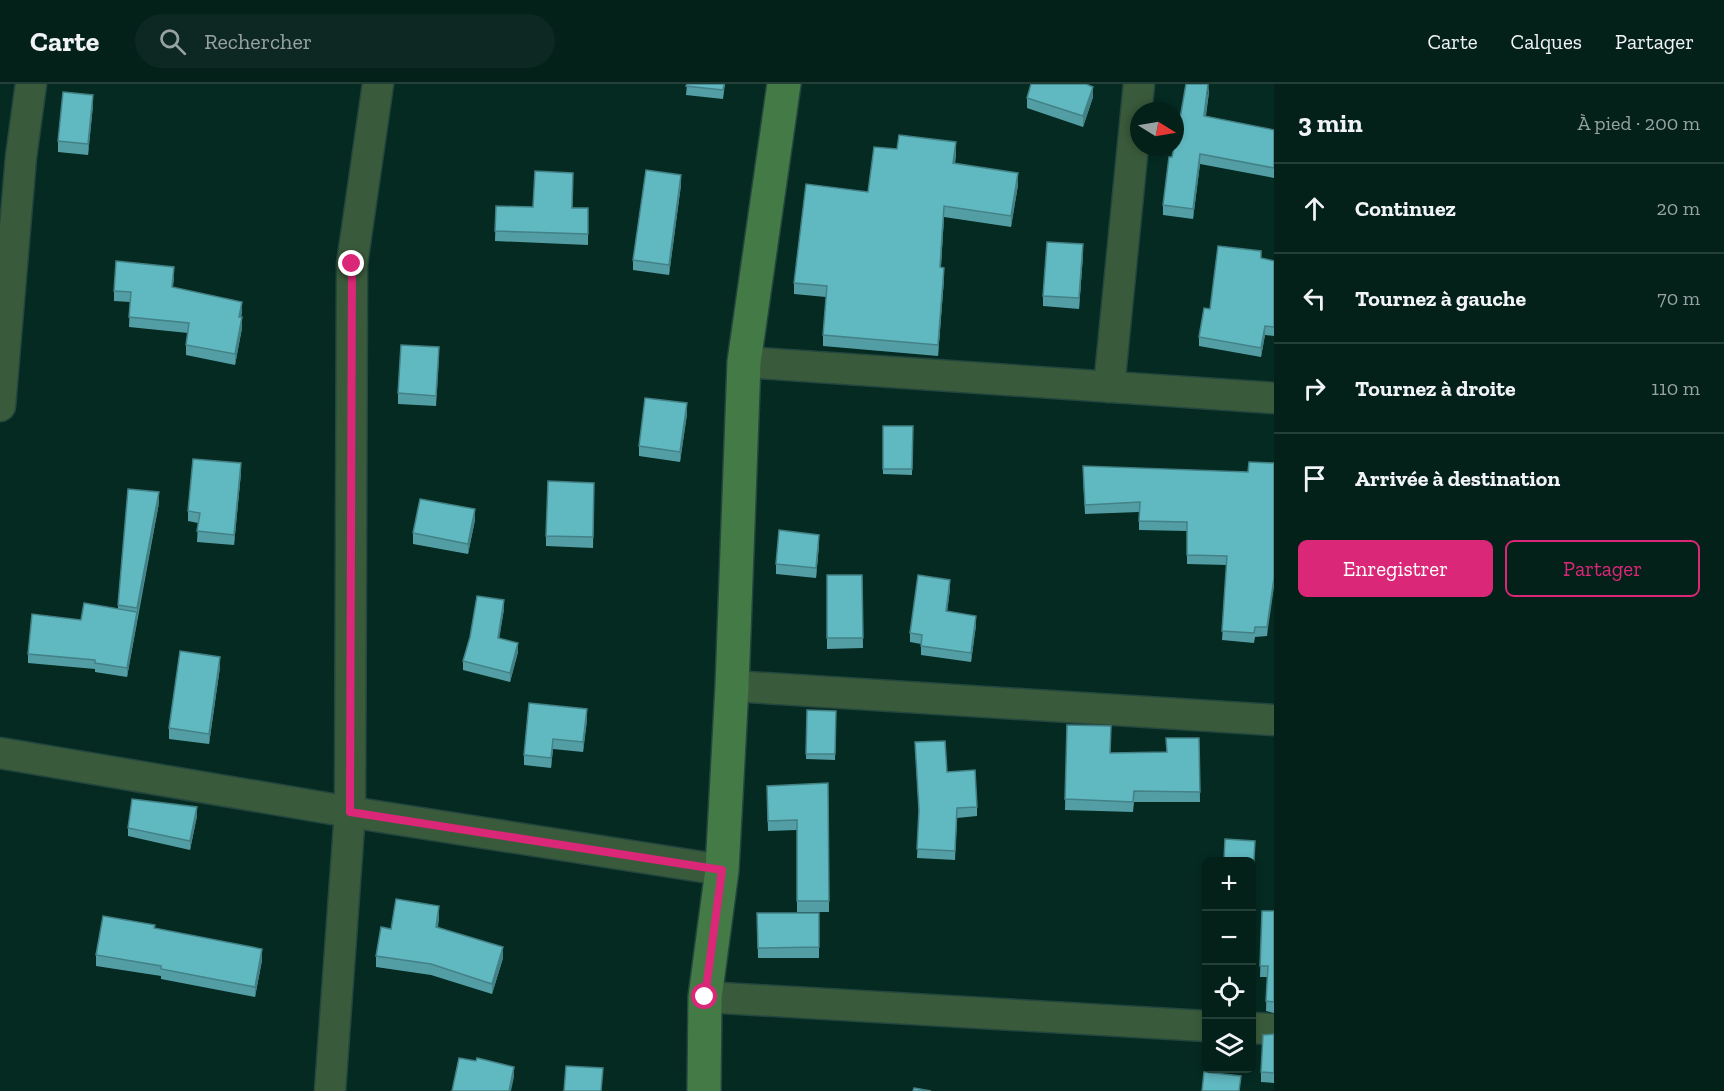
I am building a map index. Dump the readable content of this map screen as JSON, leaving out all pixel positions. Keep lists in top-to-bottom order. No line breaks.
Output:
{"north":"right","page":{"header":"Carte","search":"Rechercher","nav":["Carte","Calques","Partager"],"heading":["3 min","À pied · 200 m"],"list":[["Continuez","20 m"],["Tournez à gauche","70 m"],["Tournez à droite","110 m"],"Arrivée à destination"],"buttons":["Enregistrer","Partager"],"map_buttons":["+","−"]}}
